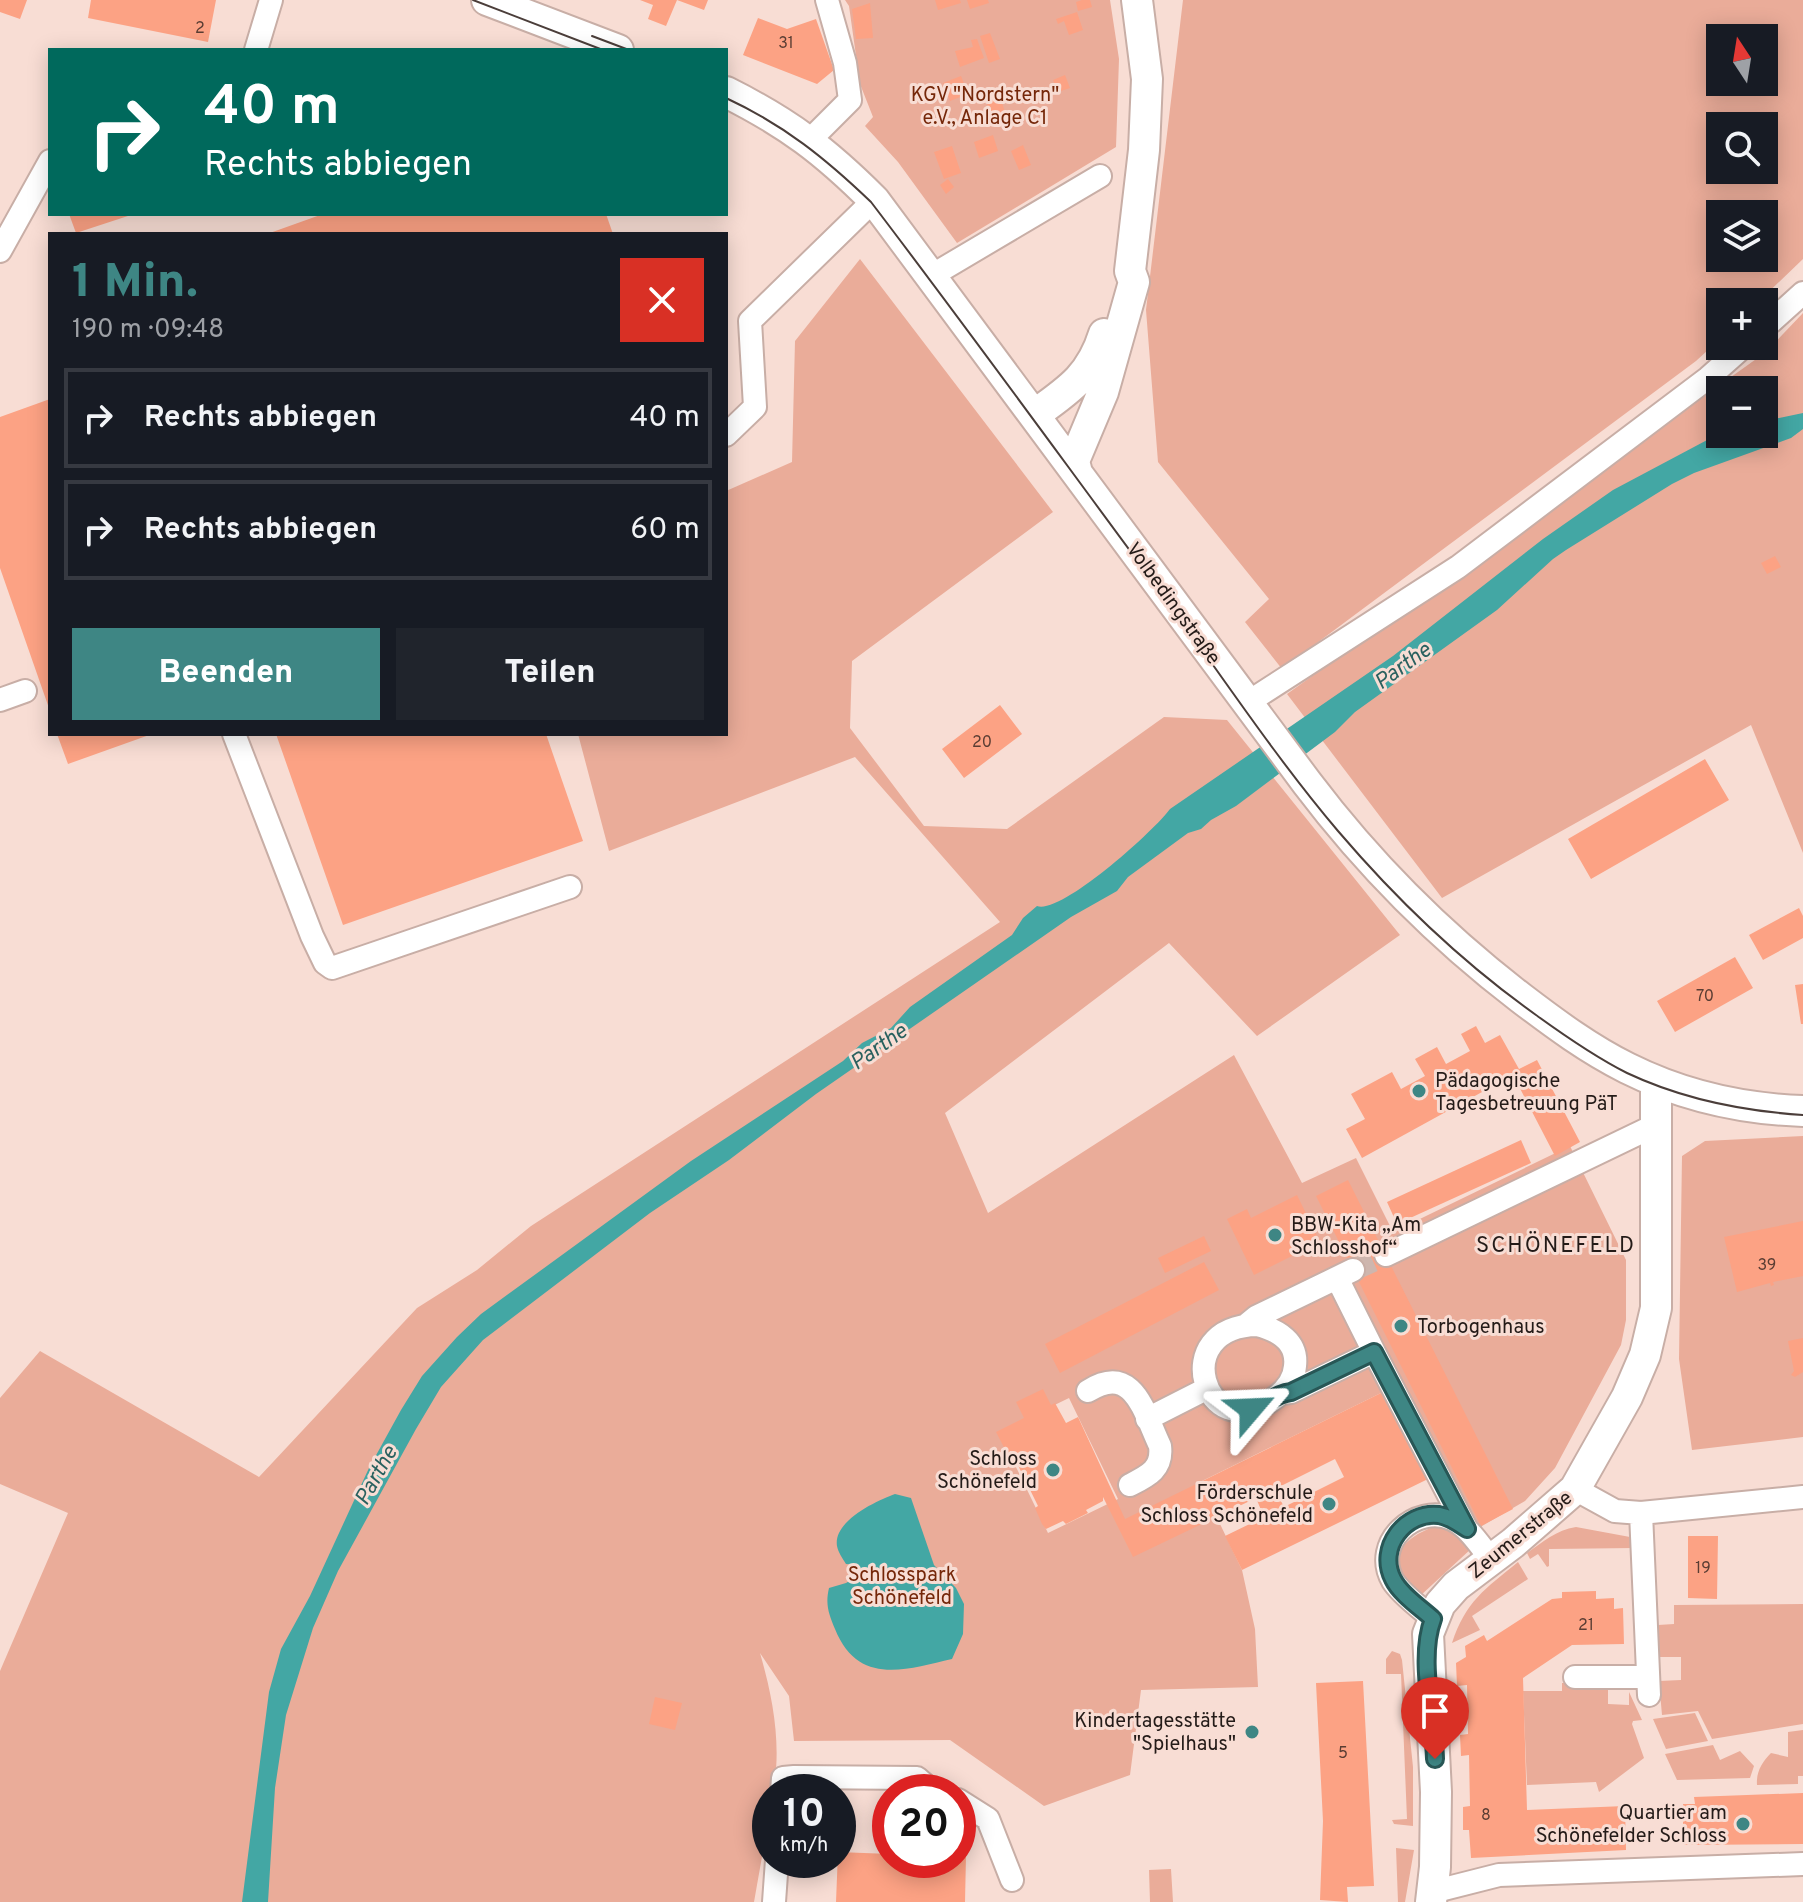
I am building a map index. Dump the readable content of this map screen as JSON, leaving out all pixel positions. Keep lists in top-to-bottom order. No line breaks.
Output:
{"streets":{"main road":["Volbedingstraße","Zeumerstraße"]},"crossings":[["Volbedingstraße","Zeumerstraße"]],"districts":["SCHÖNEFELD"],"water":["Parthe"],"parks":["KGV \"Nordstern\" e.V., Anlage C1","Schlosspark Schönefeld"],"places":["Pädagogische Tagesbetreuung PäT","BBW-Kita „Am Schlosshof“","Torbogenhaus","Schloss Schönefeld","Förderschule Schloss Schönefeld","Kindertagesstätte \"Spielhaus\"","Quartier am Schönefelder Schloss"],"house_numbers":["2","31","20","70","39","19","21","5","8"],"north":"top","page":{"map_buttons":["+","−"],"turn":["40 m","Rechts abbiegen"],"heading":["1 Min.","190 m · 09:48"],"list":[{"name":"Rechts abbiegen","value":"40 m"},{"name":"Rechts abbiegen","value":"60 m"}],"buttons":["Beenden","Teilen"],"speed":"10 km/h","limit":"20"}}
